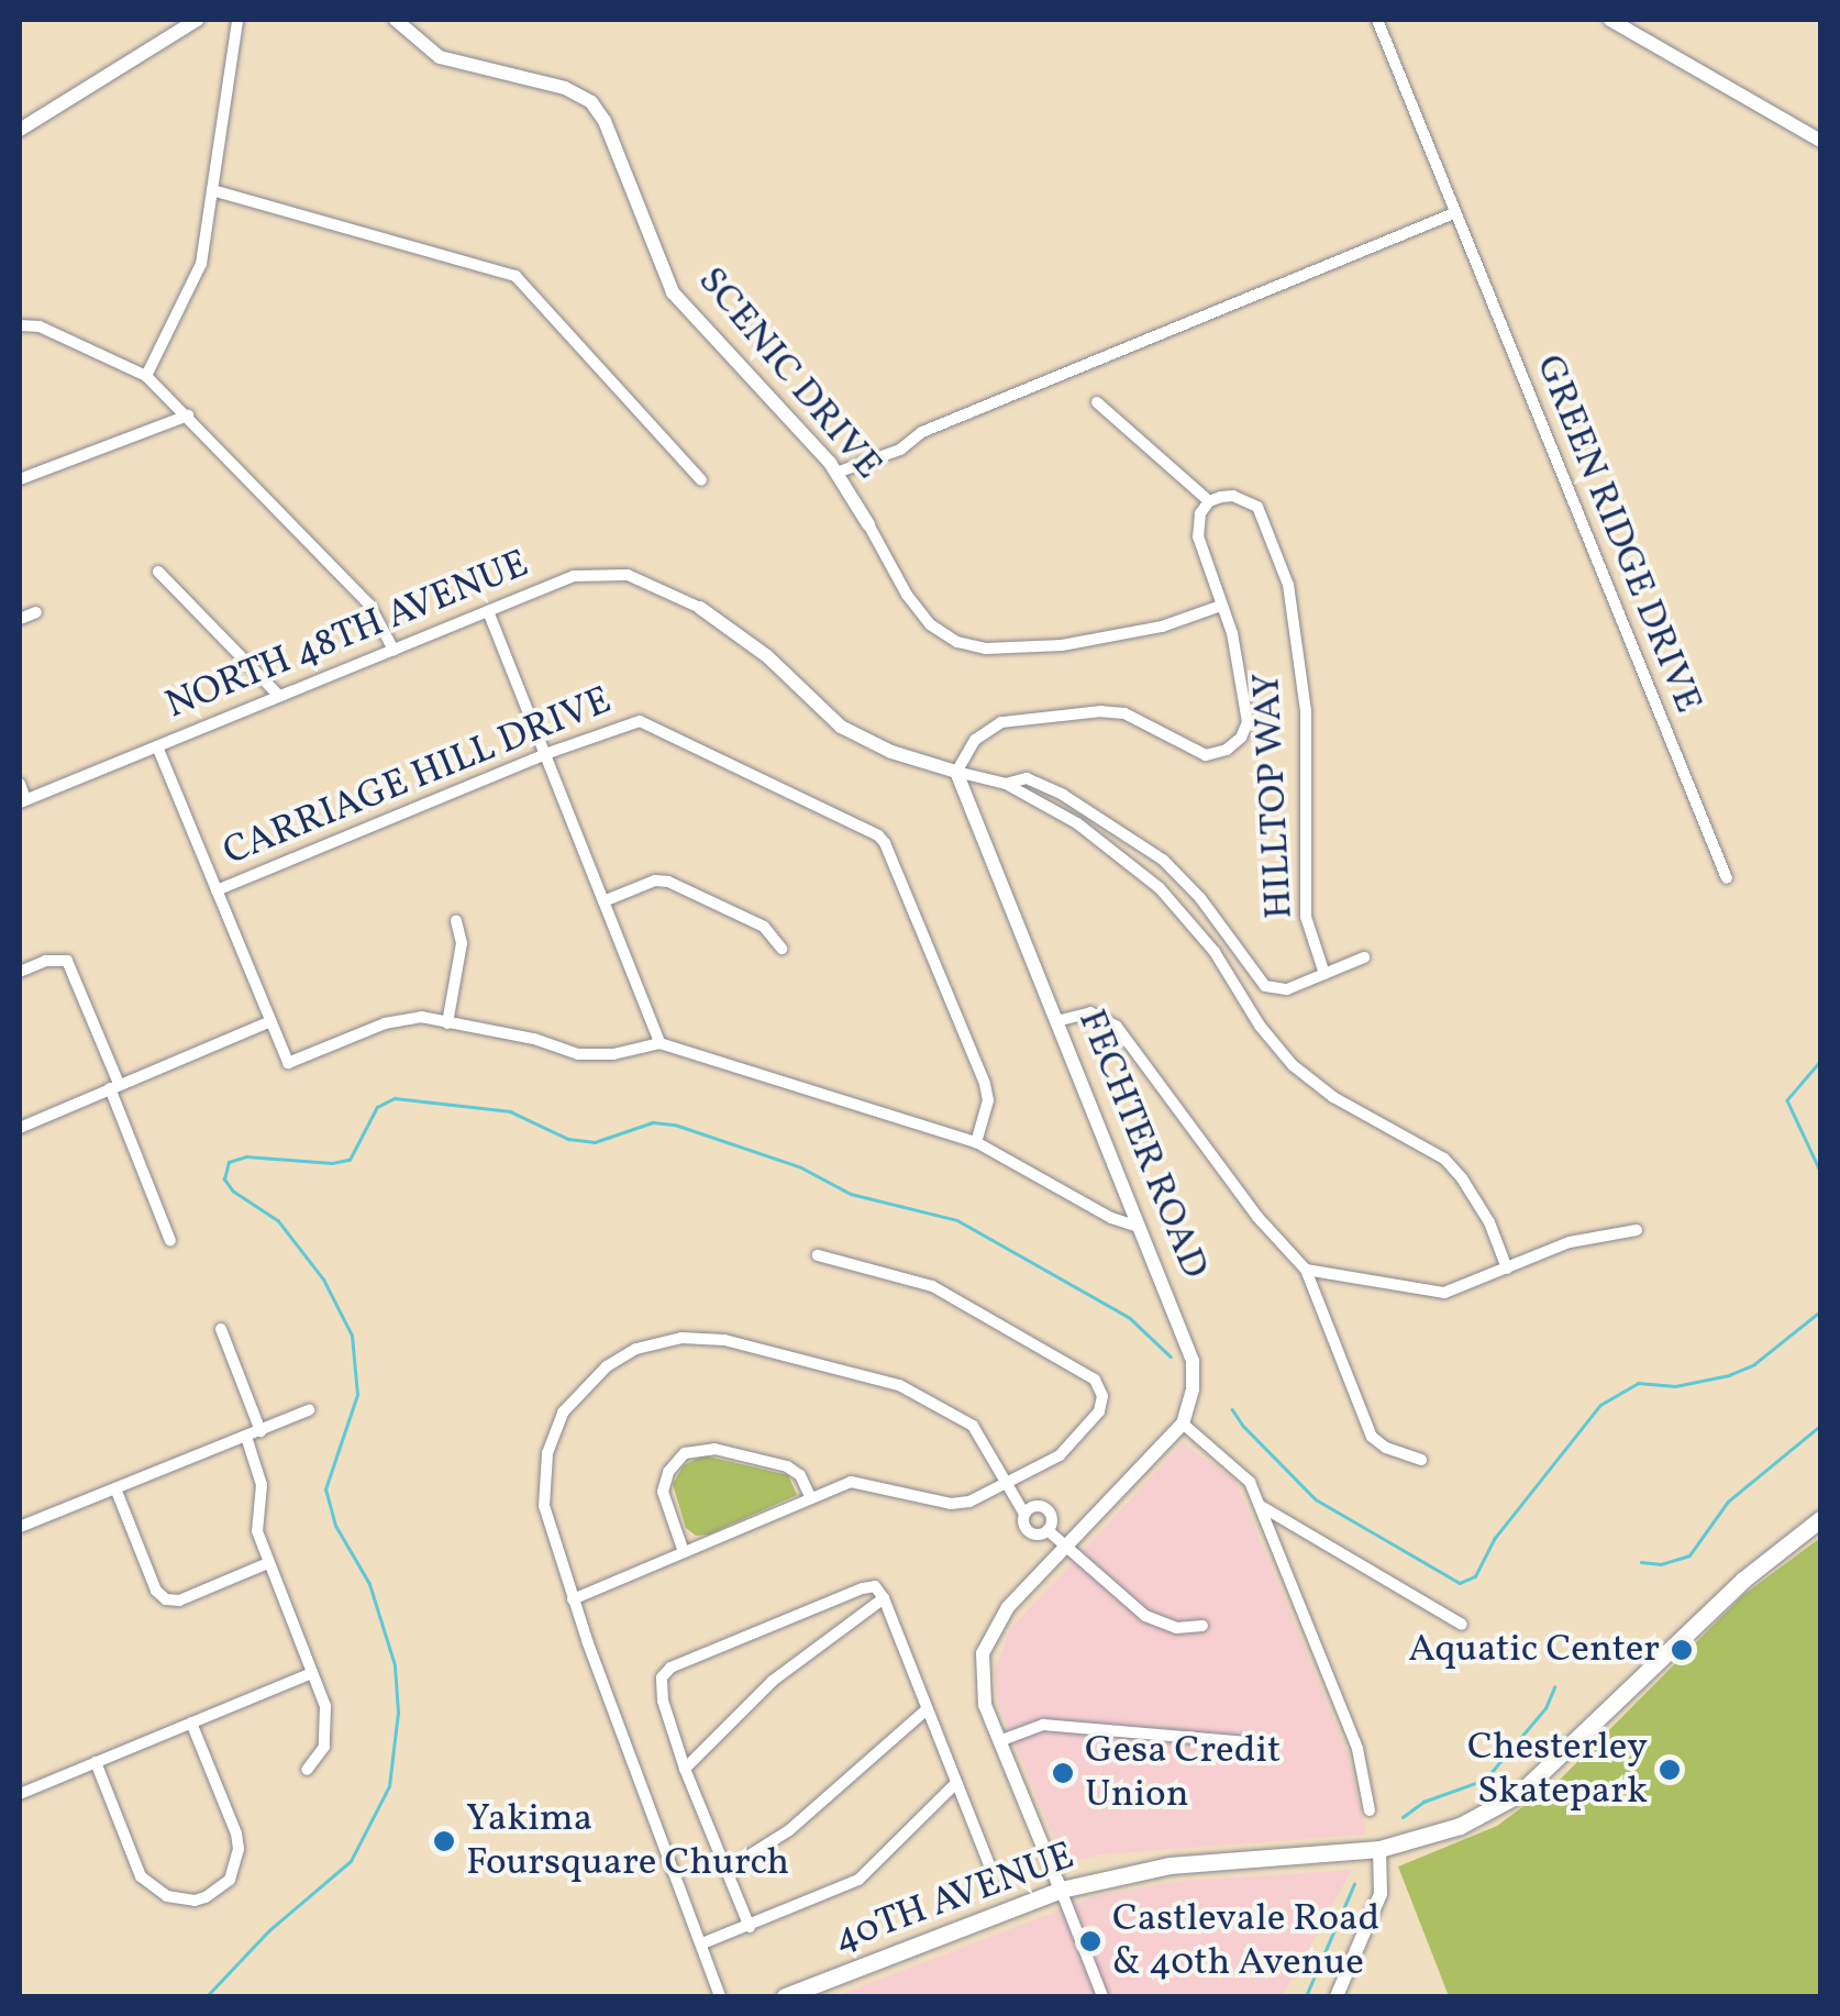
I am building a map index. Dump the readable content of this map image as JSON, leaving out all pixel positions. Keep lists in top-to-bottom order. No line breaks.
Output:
{"streets":{"main road":["40TH AVENUE"],"street":["SCENIC DRIVE","GREEN RIDGE DRIVE","NORTH 48TH AVENUE","CARRIAGE HILL DRIVE","HILLTOP WAY","FECHTER ROAD"]},"places":["Aquatic Center","Chesterley Skatepark","Gesa Credit Union","Yakima Foursquare Church","Castlevale Road & 40th Avenue"]}
